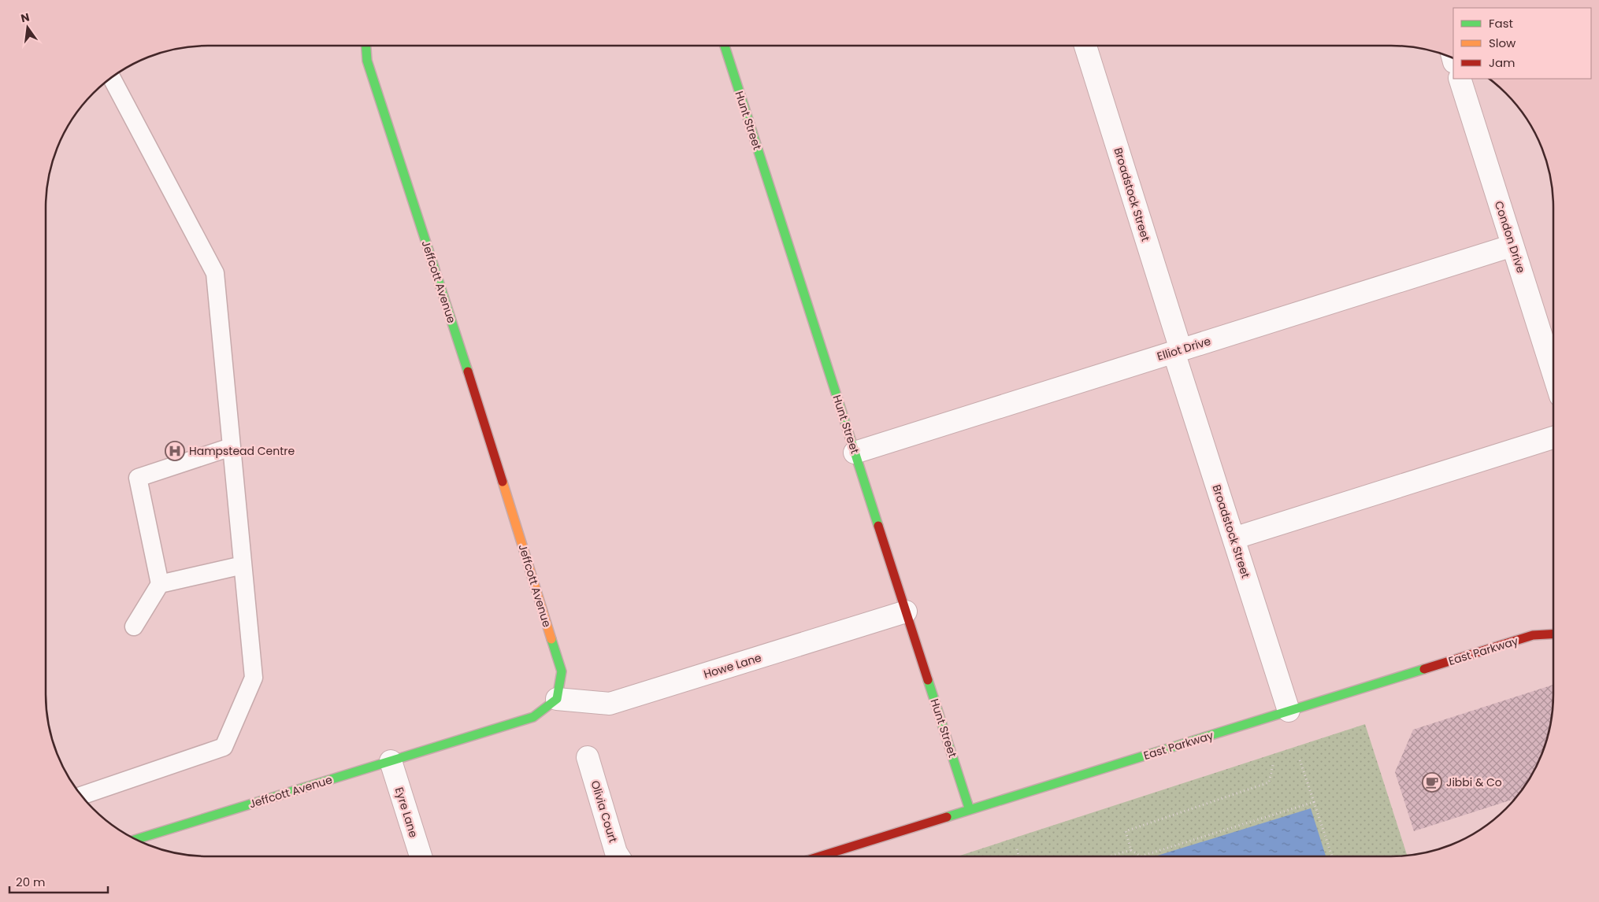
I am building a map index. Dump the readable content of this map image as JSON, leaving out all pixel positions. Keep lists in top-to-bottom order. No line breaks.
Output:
{"streets":{"street":["Hunt Street","Broadstock Street","Condon Drive","Jeffcott Avenue","Elliot Drive","East Parkway","Howe Lane","Olivia Court","Eyre Lane"]},"crossings":[["Hunt Street","Elliot Drive"],["Hunt Street","East Parkway"],["Hunt Street","Howe Lane"],["Broadstock Street","Elliot Drive"],["Broadstock Street","East Parkway"],["Condon Drive","Elliot Drive"],["Jeffcott Avenue","Howe Lane"],["Jeffcott Avenue","Eyre Lane"]],"places":{"hospital":["Hampstead Centre"],"cafe":["Jibbi & Co"]},"legend":["Fast","Slow","Jam"],"scale_bar":"20 m","north":"top"}
